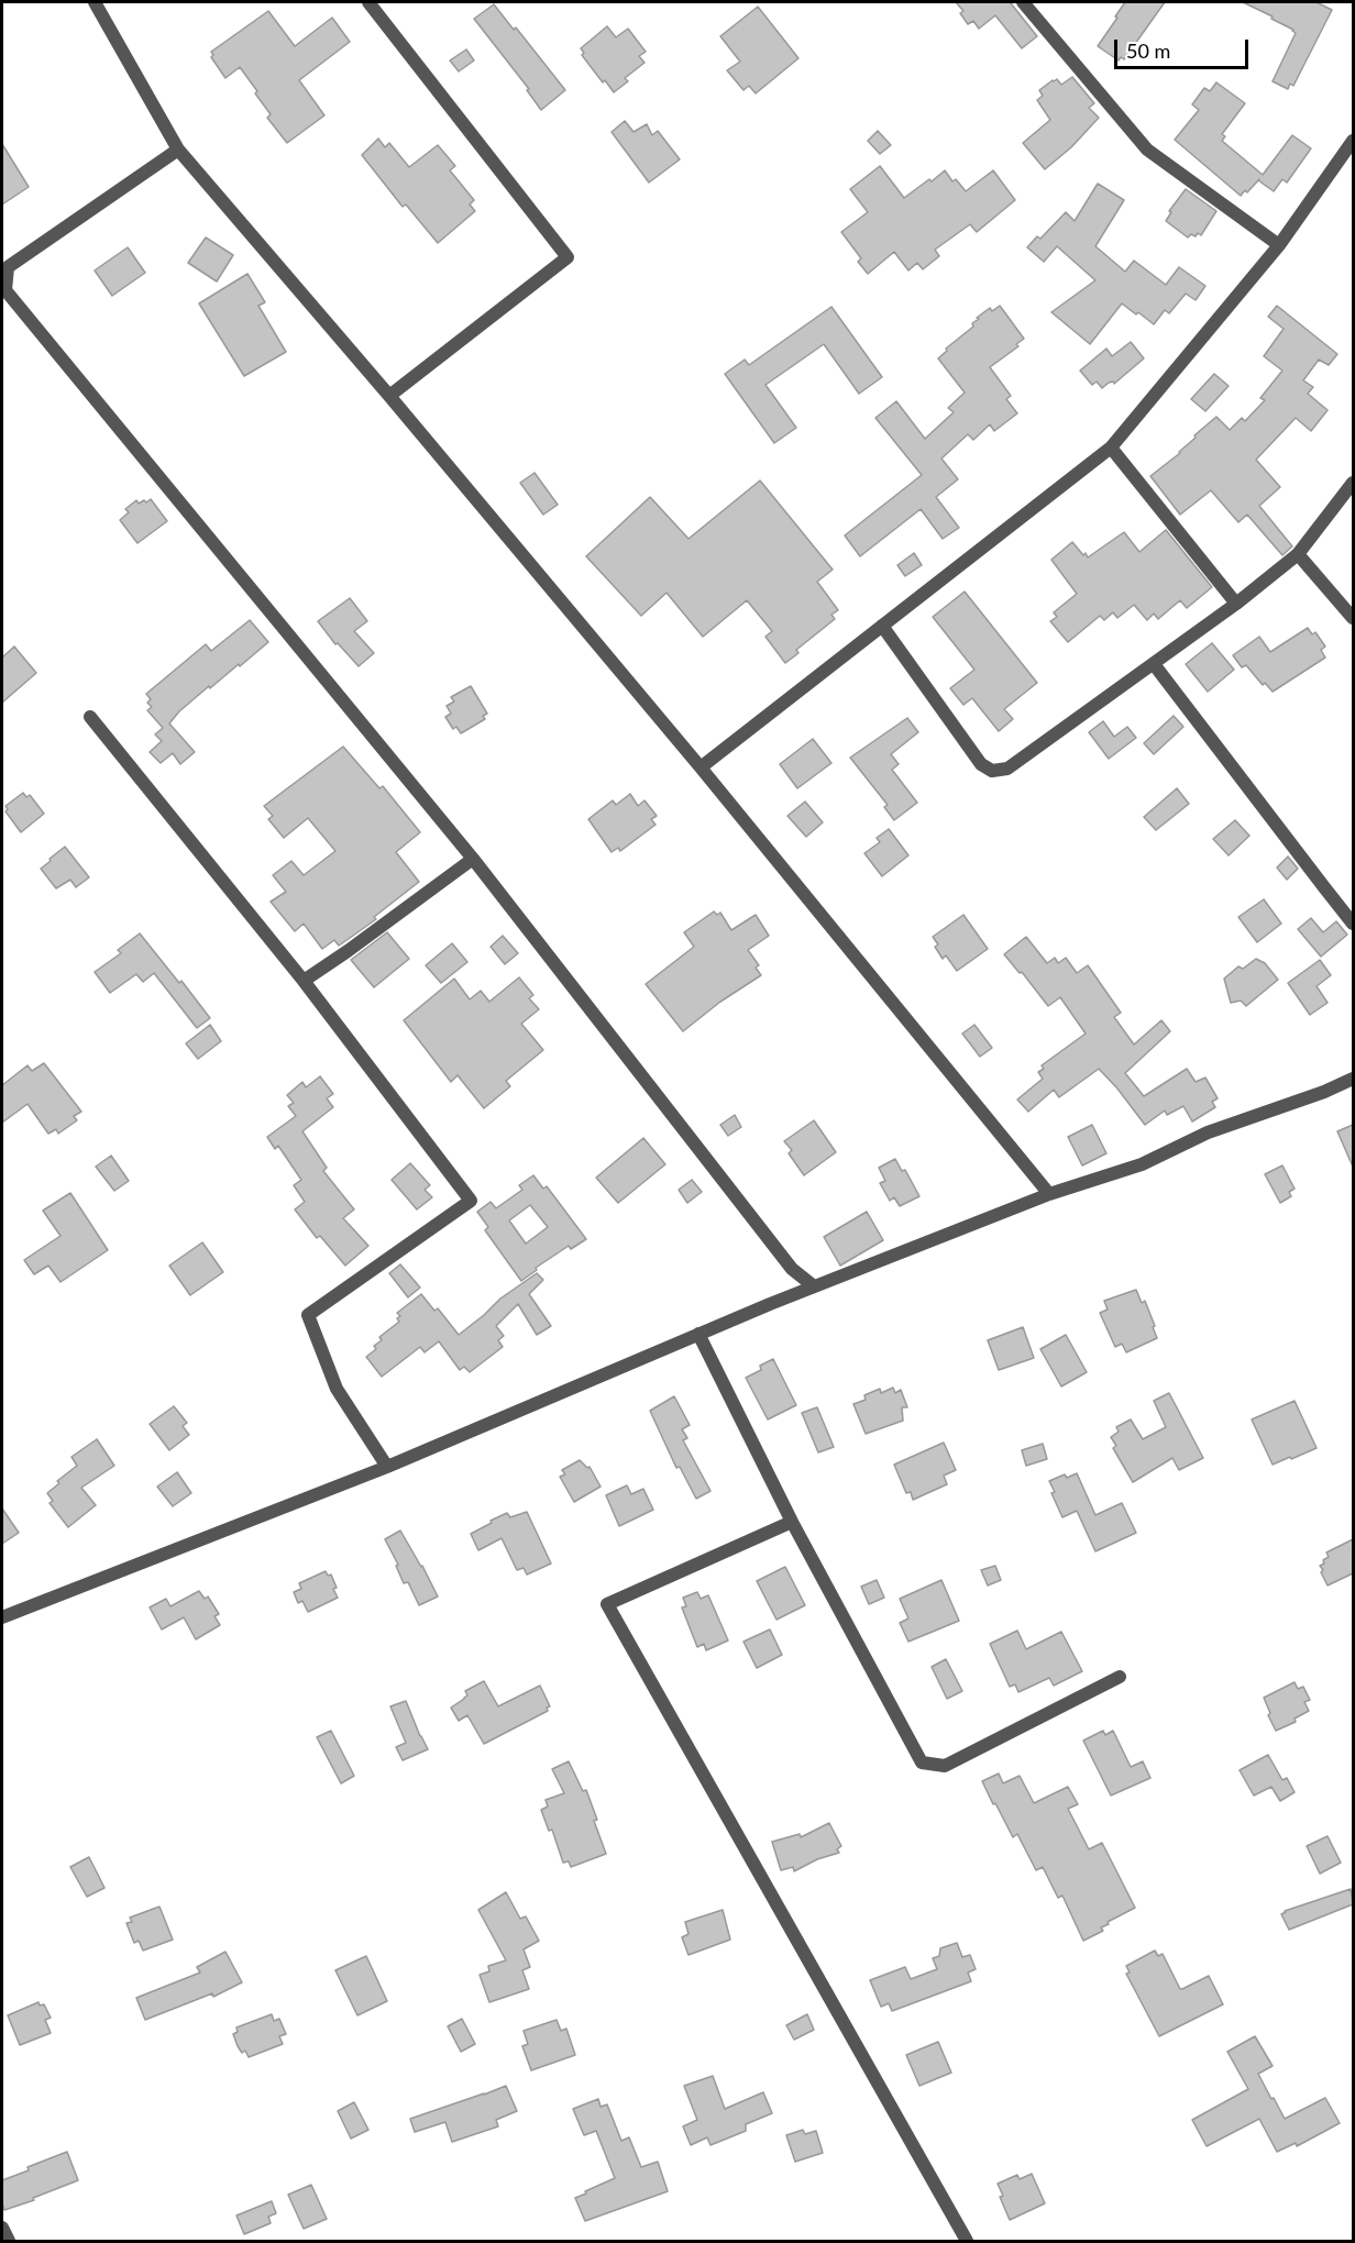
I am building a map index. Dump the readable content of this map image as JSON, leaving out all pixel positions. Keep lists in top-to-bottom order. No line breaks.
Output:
{"scale_bar":"50 m"}
